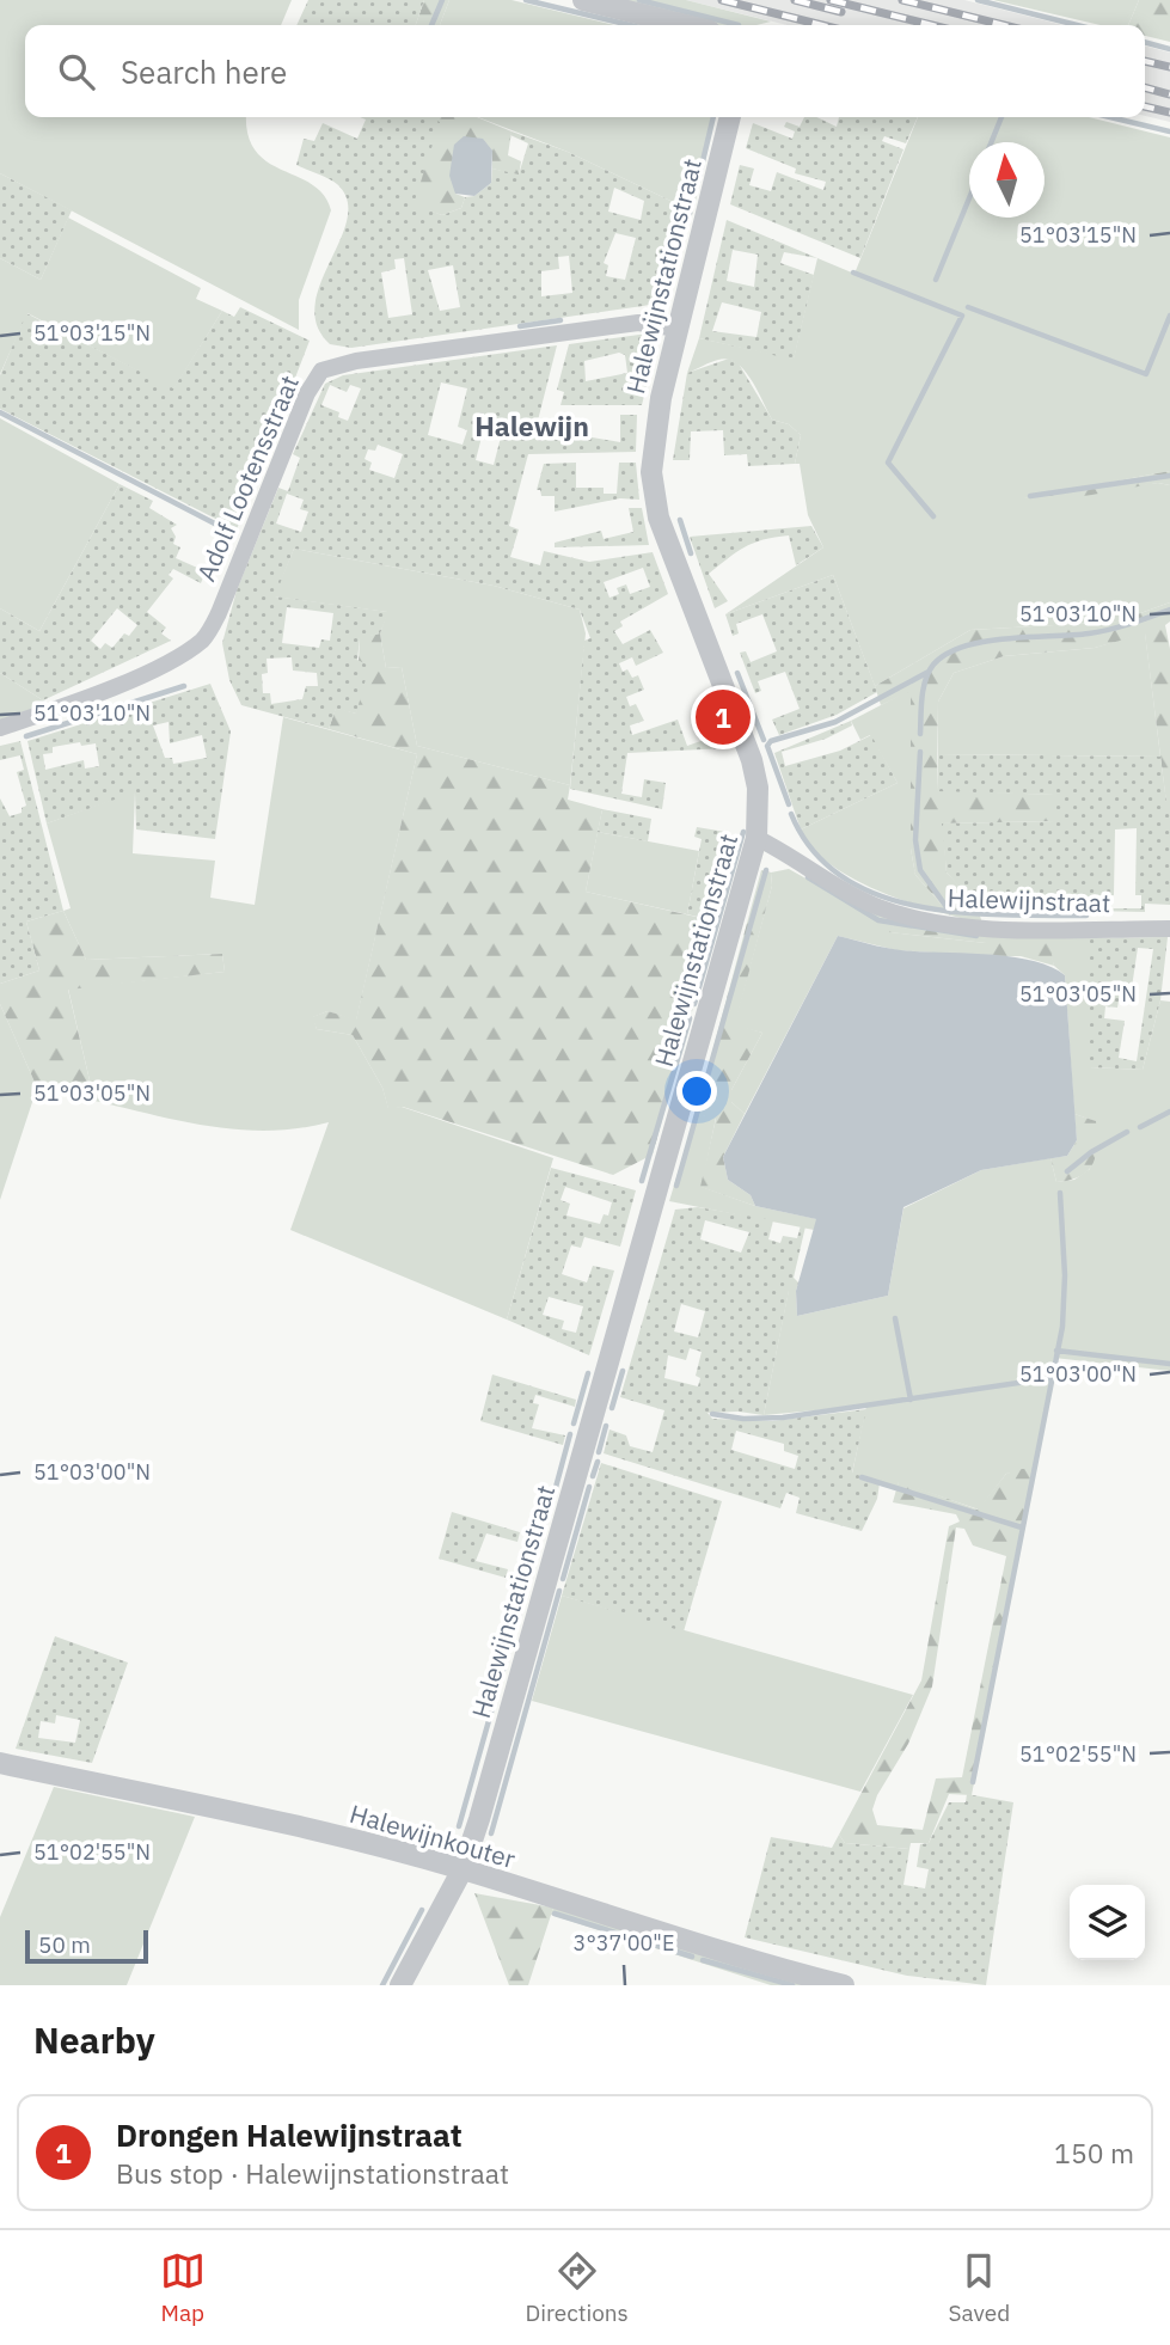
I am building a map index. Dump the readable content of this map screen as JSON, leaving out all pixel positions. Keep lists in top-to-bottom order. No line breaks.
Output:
{"streets":{"street":["Halewijnstationstraat","Adolf Lootensstraat","Halewijnstraat","Halewijnkouter"]},"crossings":[["Halewijnstationstraat","Adolf Lootensstraat"],["Halewijnstationstraat","Halewijnstraat"],["Halewijnstationstraat","Halewijnkouter"]],"districts":["Halewijn"],"scale_bar":"50 m","north":"top","page":{"search":"Search here","pins":"1","scale":"50 m","heading":"Nearby","list":[{"mark":"1","name":"Drongen Halewijnstraat","note":"Bus stop · Halewijnstationstraat","value":"150 m"}],"nav":["Map","Directions","Saved"]},"coordinates":["51°03'15\"N","51°03'10\"N","51°03'05\"N","51°03'00\"N","51°02'55\"N","3°37'00\"E"]}
